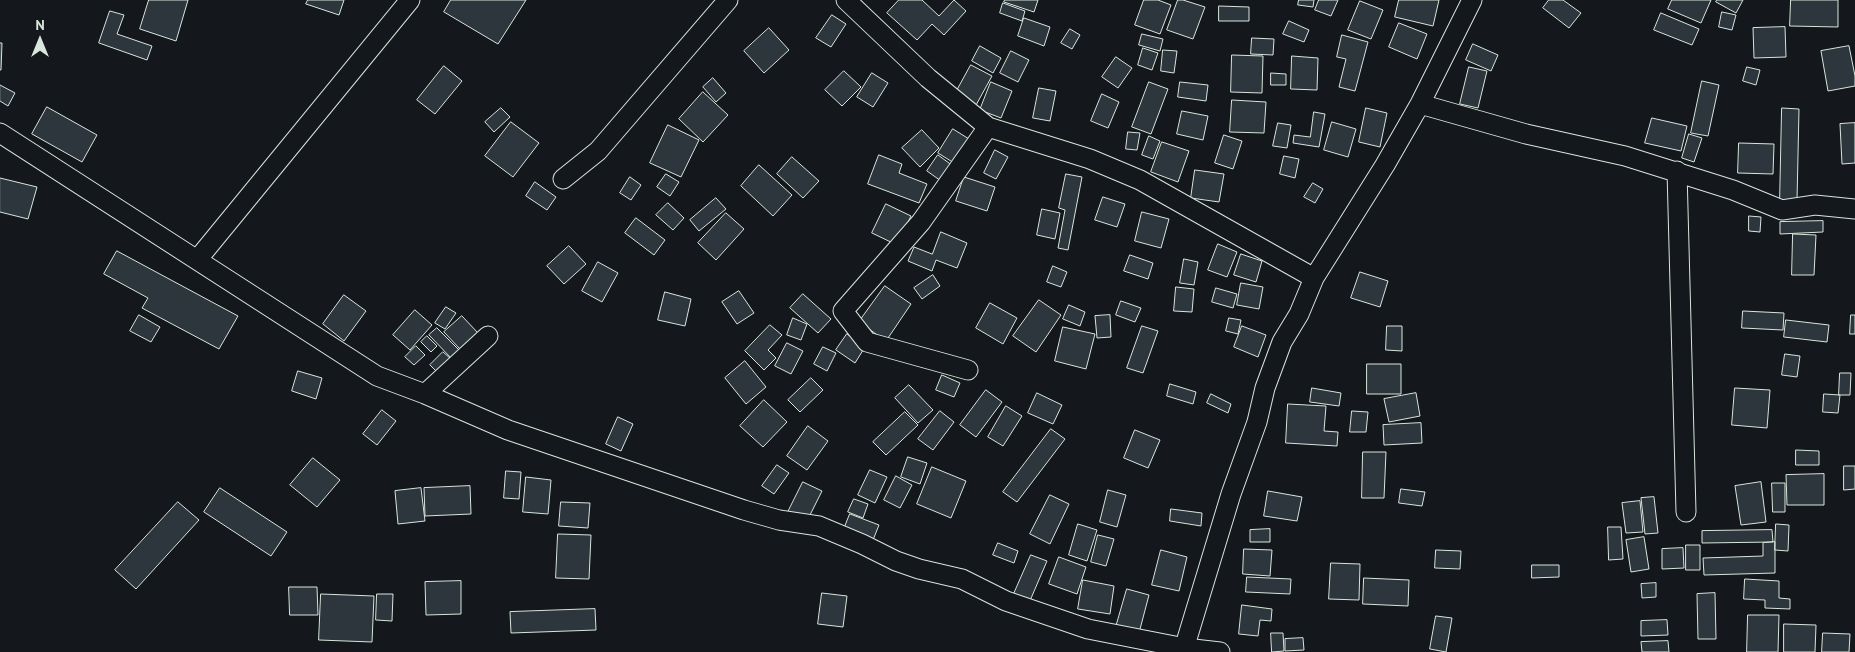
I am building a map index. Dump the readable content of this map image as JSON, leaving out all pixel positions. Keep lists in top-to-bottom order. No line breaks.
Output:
{"north":"top"}
